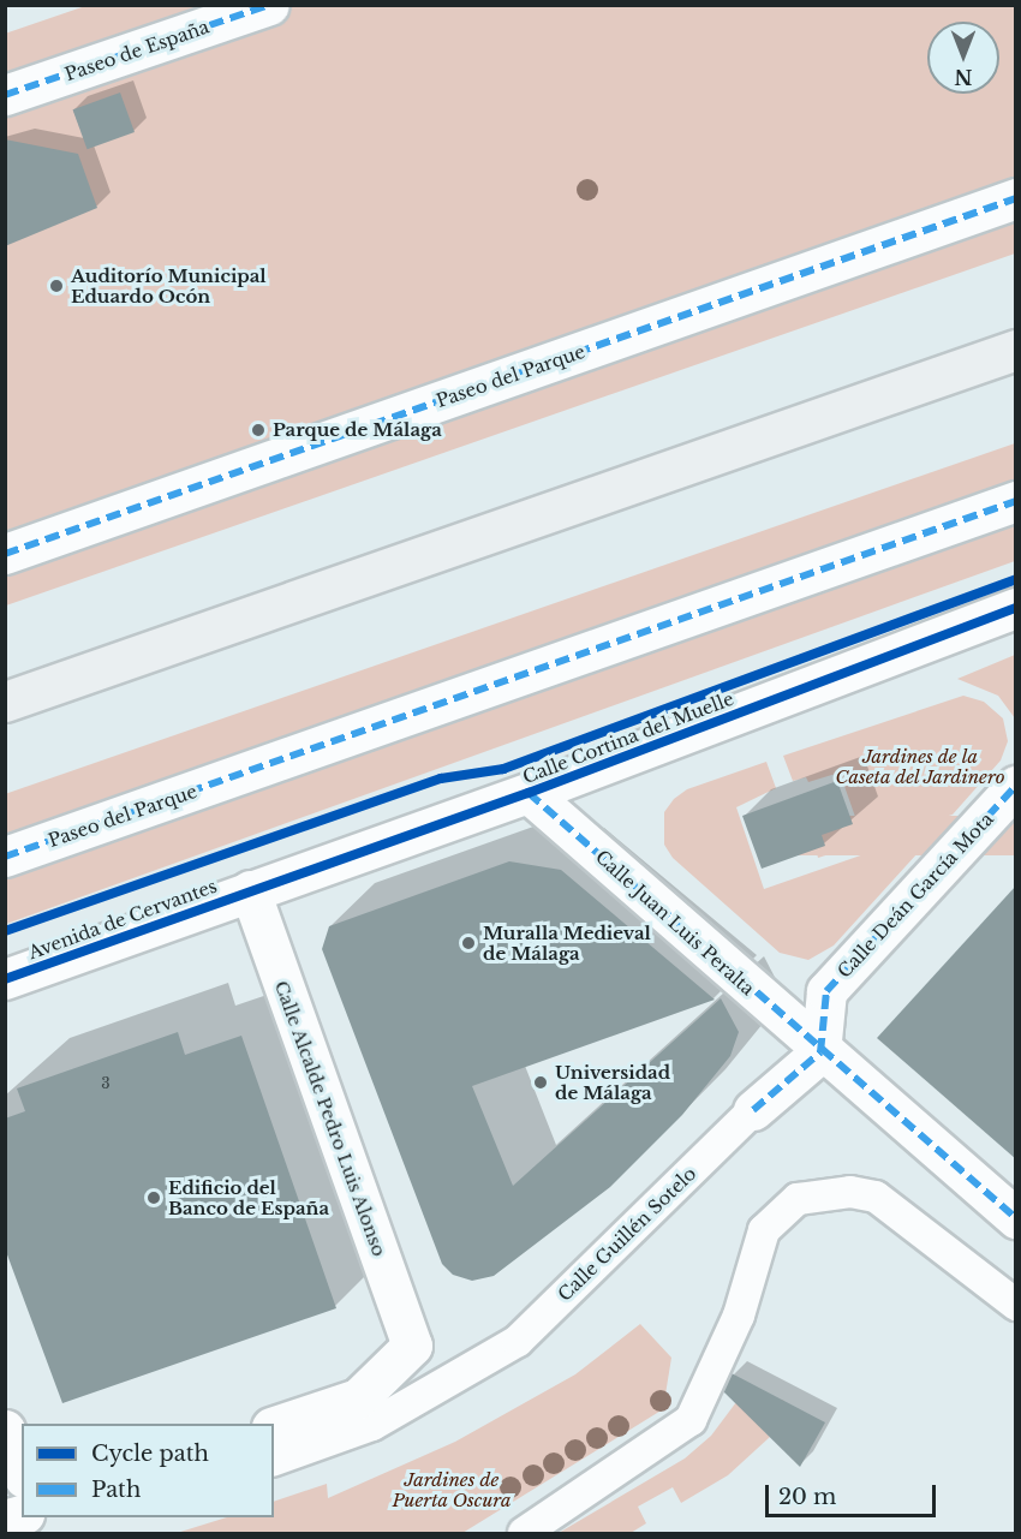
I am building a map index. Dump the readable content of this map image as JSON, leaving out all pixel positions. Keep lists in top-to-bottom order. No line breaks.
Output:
{"streets":{"street":["Paseo de España","Paseo del Parque","Calle Cortina del Muelle","Calle Deán García Mota","Avenida de Cervantes","Calle Juan Luis Peralta","Calle Alcalde Pedro Luis Alonso","Calle Guillén Sotelo"]},"crossings":[["Calle Cortina del Muelle","Avenida de Cervantes"],["Calle Cortina del Muelle","Calle Juan Luis Peralta"],["Calle Cortina del Muelle","Calle Alcalde Pedro Luis Alonso"],["Calle Deán García Mota","Calle Juan Luis Peralta"],["Calle Deán García Mota","Calle Guillén Sotelo"],["Avenida de Cervantes","Calle Alcalde Pedro Luis Alonso"],["Calle Juan Luis Peralta","Calle Guillén Sotelo"]],"parks":["Jardines de la Caseta del Jardinero","Jardines de Puerta Oscura"],"places":["Auditorío Municipal Eduardo Ocón","Parque de Málaga","Muralla Medieval de Málaga","Universidad de Málaga","Edificio del Banco de España"],"house_numbers":["3"],"legend":["Cycle path","Path"],"scale_bar":"20 m","north":"bottom"}
